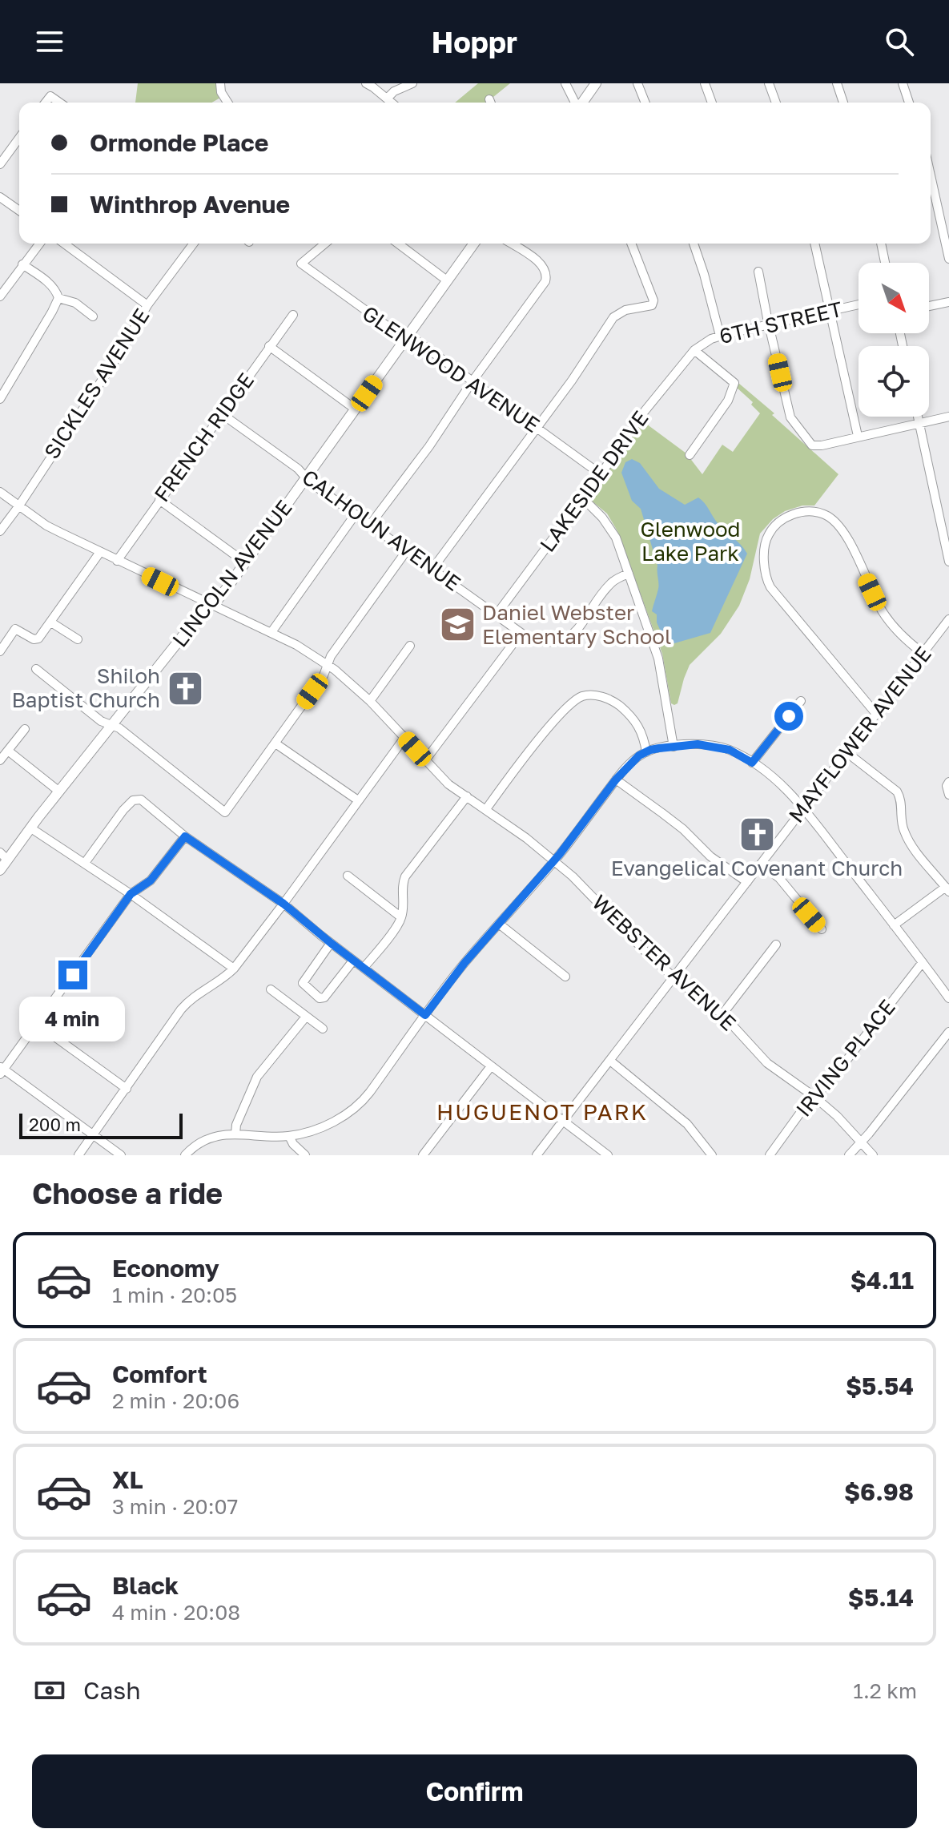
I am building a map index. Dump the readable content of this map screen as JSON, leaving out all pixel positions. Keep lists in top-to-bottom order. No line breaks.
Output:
{"streets":{"main road":["LINCOLN AVENUE"],"street":["6TH STREET","GLENWOOD AVENUE","SICKLES AVENUE","FRENCH RIDGE","LAKESIDE DRIVE","CALHOUN AVENUE","MAYFLOWER AVENUE","WEBSTER AVENUE","IRVING PLACE"]},"crossings":[["6TH STREET","LAKESIDE DRIVE"],["GLENWOOD AVENUE","LAKESIDE DRIVE"],["GLENWOOD AVENUE","LINCOLN AVENUE"],["SICKLES AVENUE","WEBSTER AVENUE"],["FRENCH RIDGE","CALHOUN AVENUE"],["FRENCH RIDGE","WEBSTER AVENUE"],["LAKESIDE DRIVE","CALHOUN AVENUE"],["CALHOUN AVENUE","LINCOLN AVENUE"],["LINCOLN AVENUE","WEBSTER AVENUE"],["MAYFLOWER AVENUE","WEBSTER AVENUE"],["WEBSTER AVENUE","IRVING PLACE"]],"districts":["HUGUENOT PARK"],"parks":["Glenwood Lake Park"],"places":{"school or university":["Daniel Webster Elementary School"],"church":["Shiloh Baptist Church","Evangelical Covenant Church"]},"scale_bar":"200 m","north":"bottom right","page":{"header":"Hoppr","banner":["Ormonde Place","Winthrop Avenue"],"bubble":"4 min","scale":"200 m","heading":"Choose a ride","list":[{"name":"Economy","note":"1 min · 20:05","value":"$4.11"},{"name":"Comfort","note":"2 min · 20:06","value":"$5.54"},{"name":"XL","note":"3 min · 20:07","value":"$6.98"},{"name":"Black","note":"4 min · 20:08","value":"$5.14"}],"pay":["Cash","1.2 km"],"buttons":"Confirm"}}
